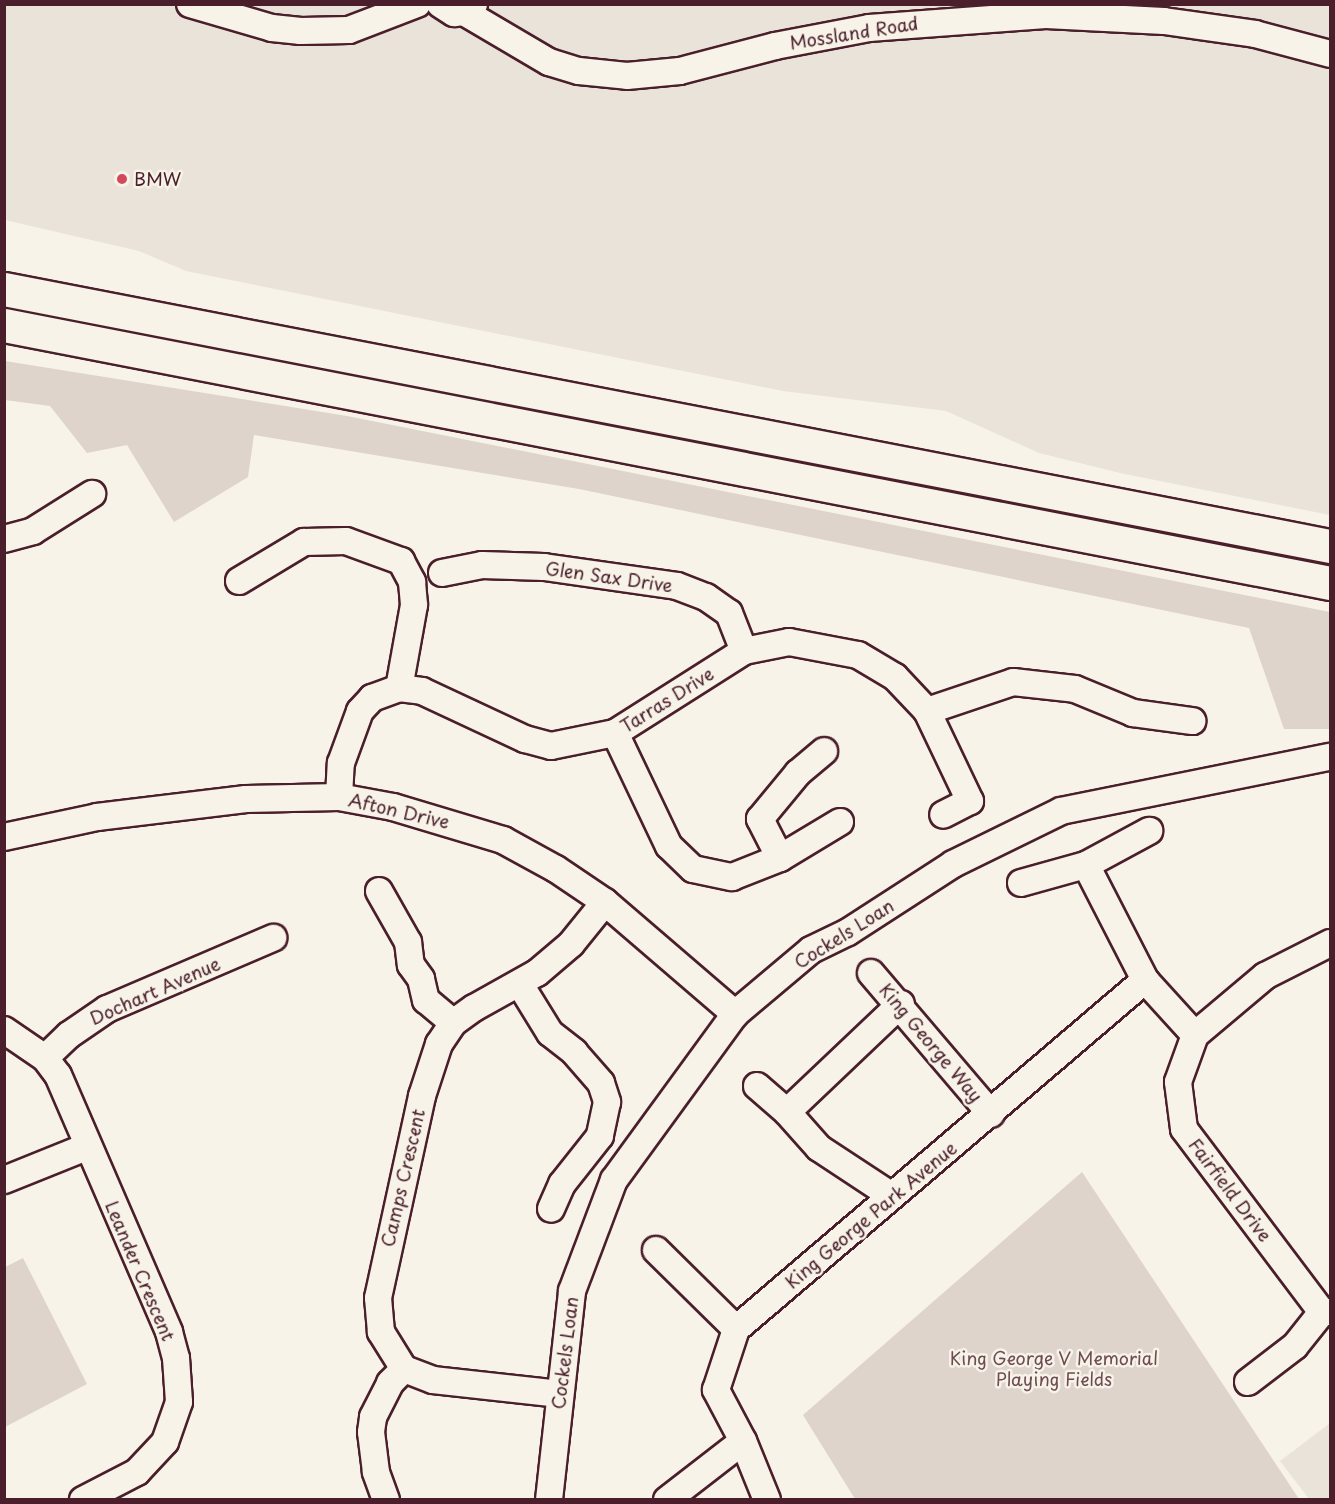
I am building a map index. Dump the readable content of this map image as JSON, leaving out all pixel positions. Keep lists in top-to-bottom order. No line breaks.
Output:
{"streets":{"street":["Mossland Road","Glen Sax Drive","Tarras Drive","Afton Drive","Cockels Loan","Dochart Avenue","King George Way","Camps Crescent","Fairfield Drive","King George Park Avenue","Leander Crescent"]},"crossings":[["Glen Sax Drive","Tarras Drive"],["Afton Drive","Cockels Loan"],["Afton Drive","Camps Crescent"],["Dochart Avenue","Leander Crescent"],["King George Way","King George Park Avenue"]],"parks":["King George V Memorial Playing Fields"],"places":["BMW"]}
